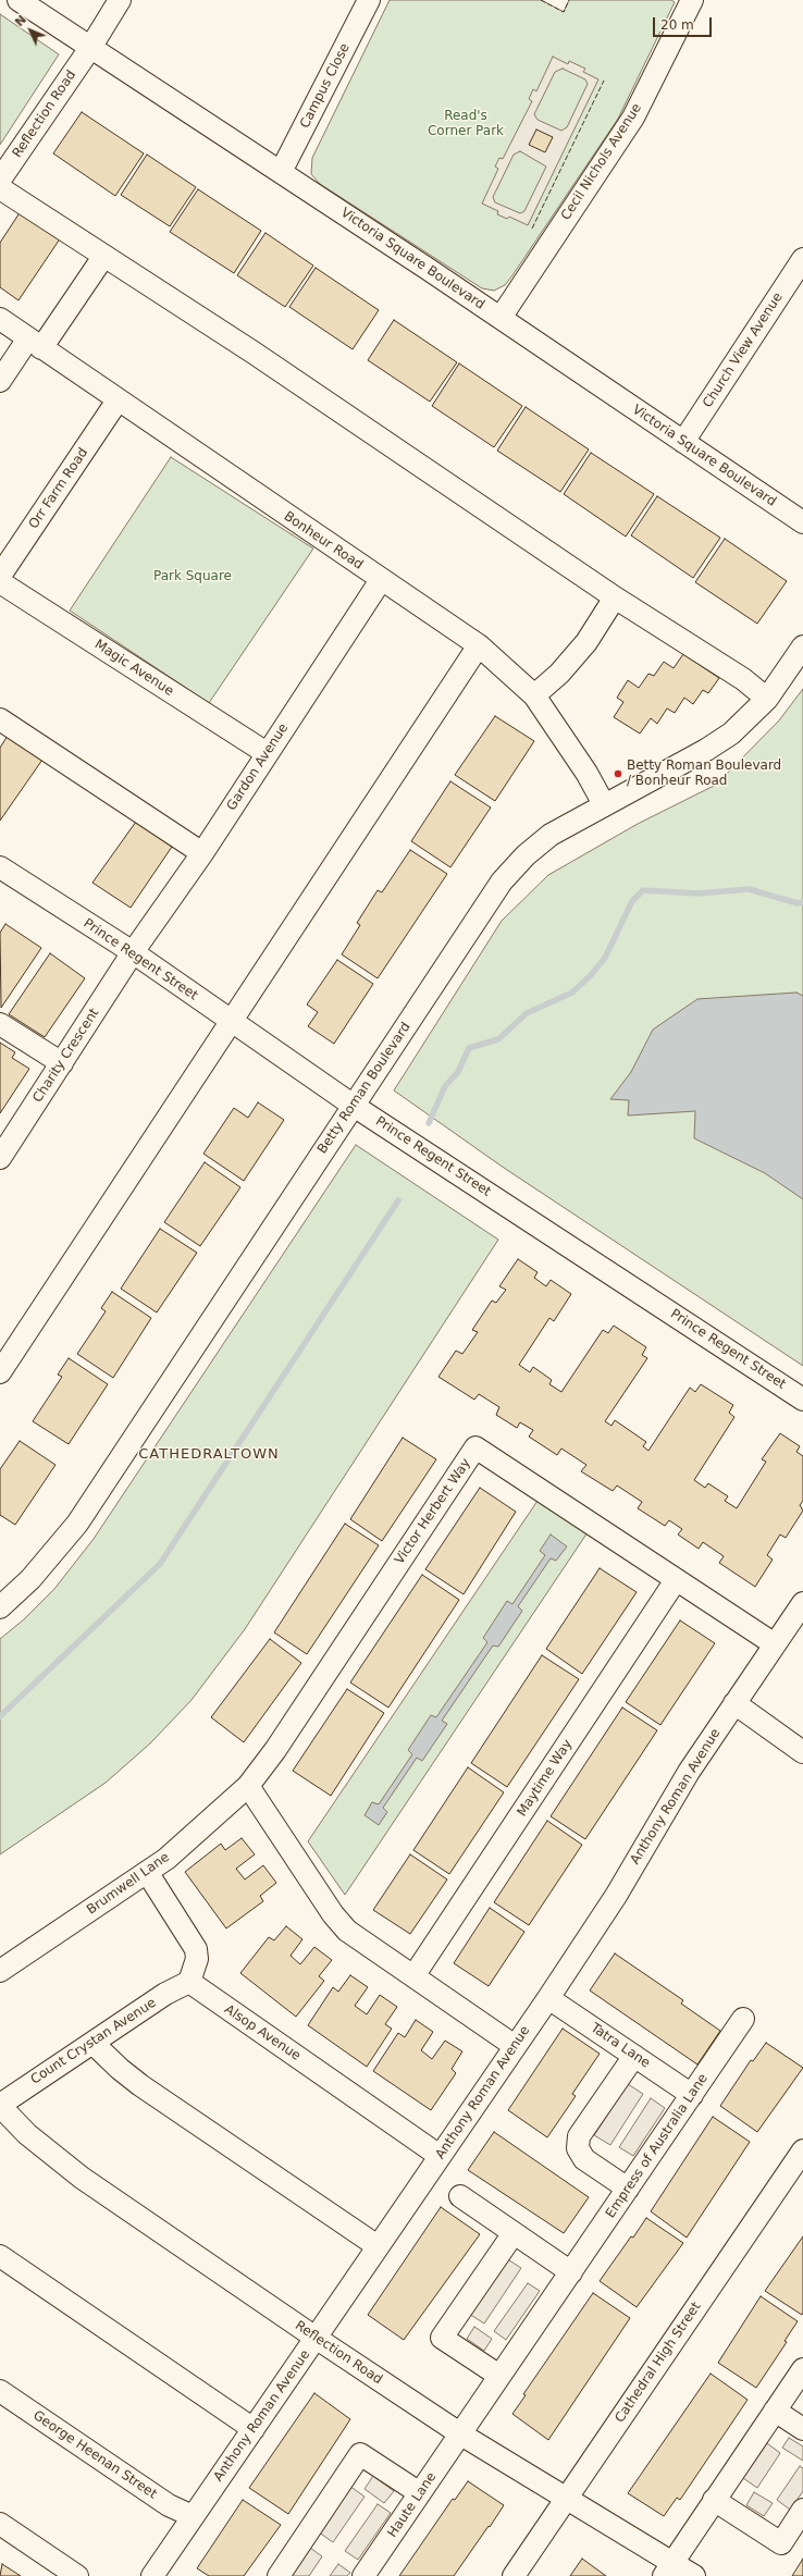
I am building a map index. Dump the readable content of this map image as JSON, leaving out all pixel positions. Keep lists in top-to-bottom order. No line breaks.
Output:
{"streets":{"street":["Campus Close","Reflection Road","Cecil Nichols Avenue","Victoria Square Boulevard","Church View Avenue","Orr Farm Road","Bonheur Road","Magic Avenue","Gardon Avenue","Prince Regent Street","Charity Crescent","Betty Roman Boulevard","Victor Herbert Way","Maytime Way","Anthony Roman Avenue","Brumwell Lane","Alsop Avenue","Count Crystan Avenue","Tatra Lane","Empress of Australia Lane","Cathedral High Street","George Heenan Street","Haute Lane"]},"crossings":[["Campus Close","Victoria Square Boulevard"],["Reflection Road","Victoria Square Boulevard"],["Reflection Road","Anthony Roman Avenue"],["Reflection Road","Count Crystan Avenue"],["Reflection Road","Empress of Australia Lane"],["Reflection Road","Cathedral High Street"],["Reflection Road","Haute Lane"],["Cecil Nichols Avenue","Victoria Square Boulevard"],["Victoria Square Boulevard","Church View Avenue"],["Orr Farm Road","Bonheur Road"],["Bonheur Road","Gardon Avenue"],["Bonheur Road","Betty Roman Boulevard"],["Magic Avenue","Gardon Avenue"],["Gardon Avenue","Prince Regent Street"],["Gardon Avenue","Charity Crescent"],["Prince Regent Street","Charity Crescent"],["Prince Regent Street","Betty Roman Boulevard"],["Victor Herbert Way","Maytime Way"],["Victor Herbert Way","Anthony Roman Avenue"],["Victor Herbert Way","Brumwell Lane"],["Anthony Roman Avenue","Alsop Avenue"],["Anthony Roman Avenue","Tatra Lane"],["Anthony Roman Avenue","George Heenan Street"],["Alsop Avenue","Count Crystan Avenue"],["Tatra Lane","Empress of Australia Lane"],["Empress of Australia Lane","Haute Lane"]],"districts":["CATHEDRALTOWN"],"parks":["Read's Corner Park","Park Square"],"places":["Betty Roman Boulevard / Bonheur Road"],"scale_bar":"20 m","north":"top left"}
